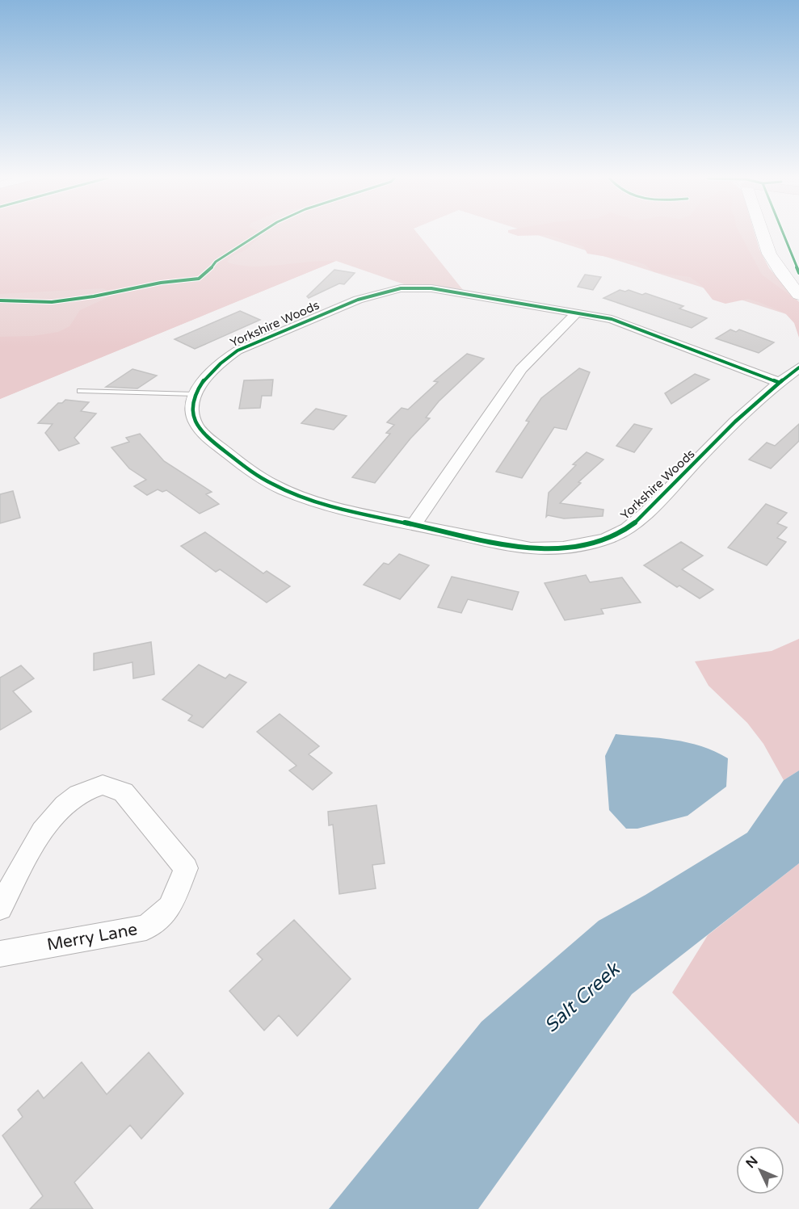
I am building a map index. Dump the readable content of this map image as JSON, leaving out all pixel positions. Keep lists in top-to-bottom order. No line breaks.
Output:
{"streets":{"street":["Yorkshire Woods","Merry Lane"]},"water":["Salt Creek"],"north":"top left"}
